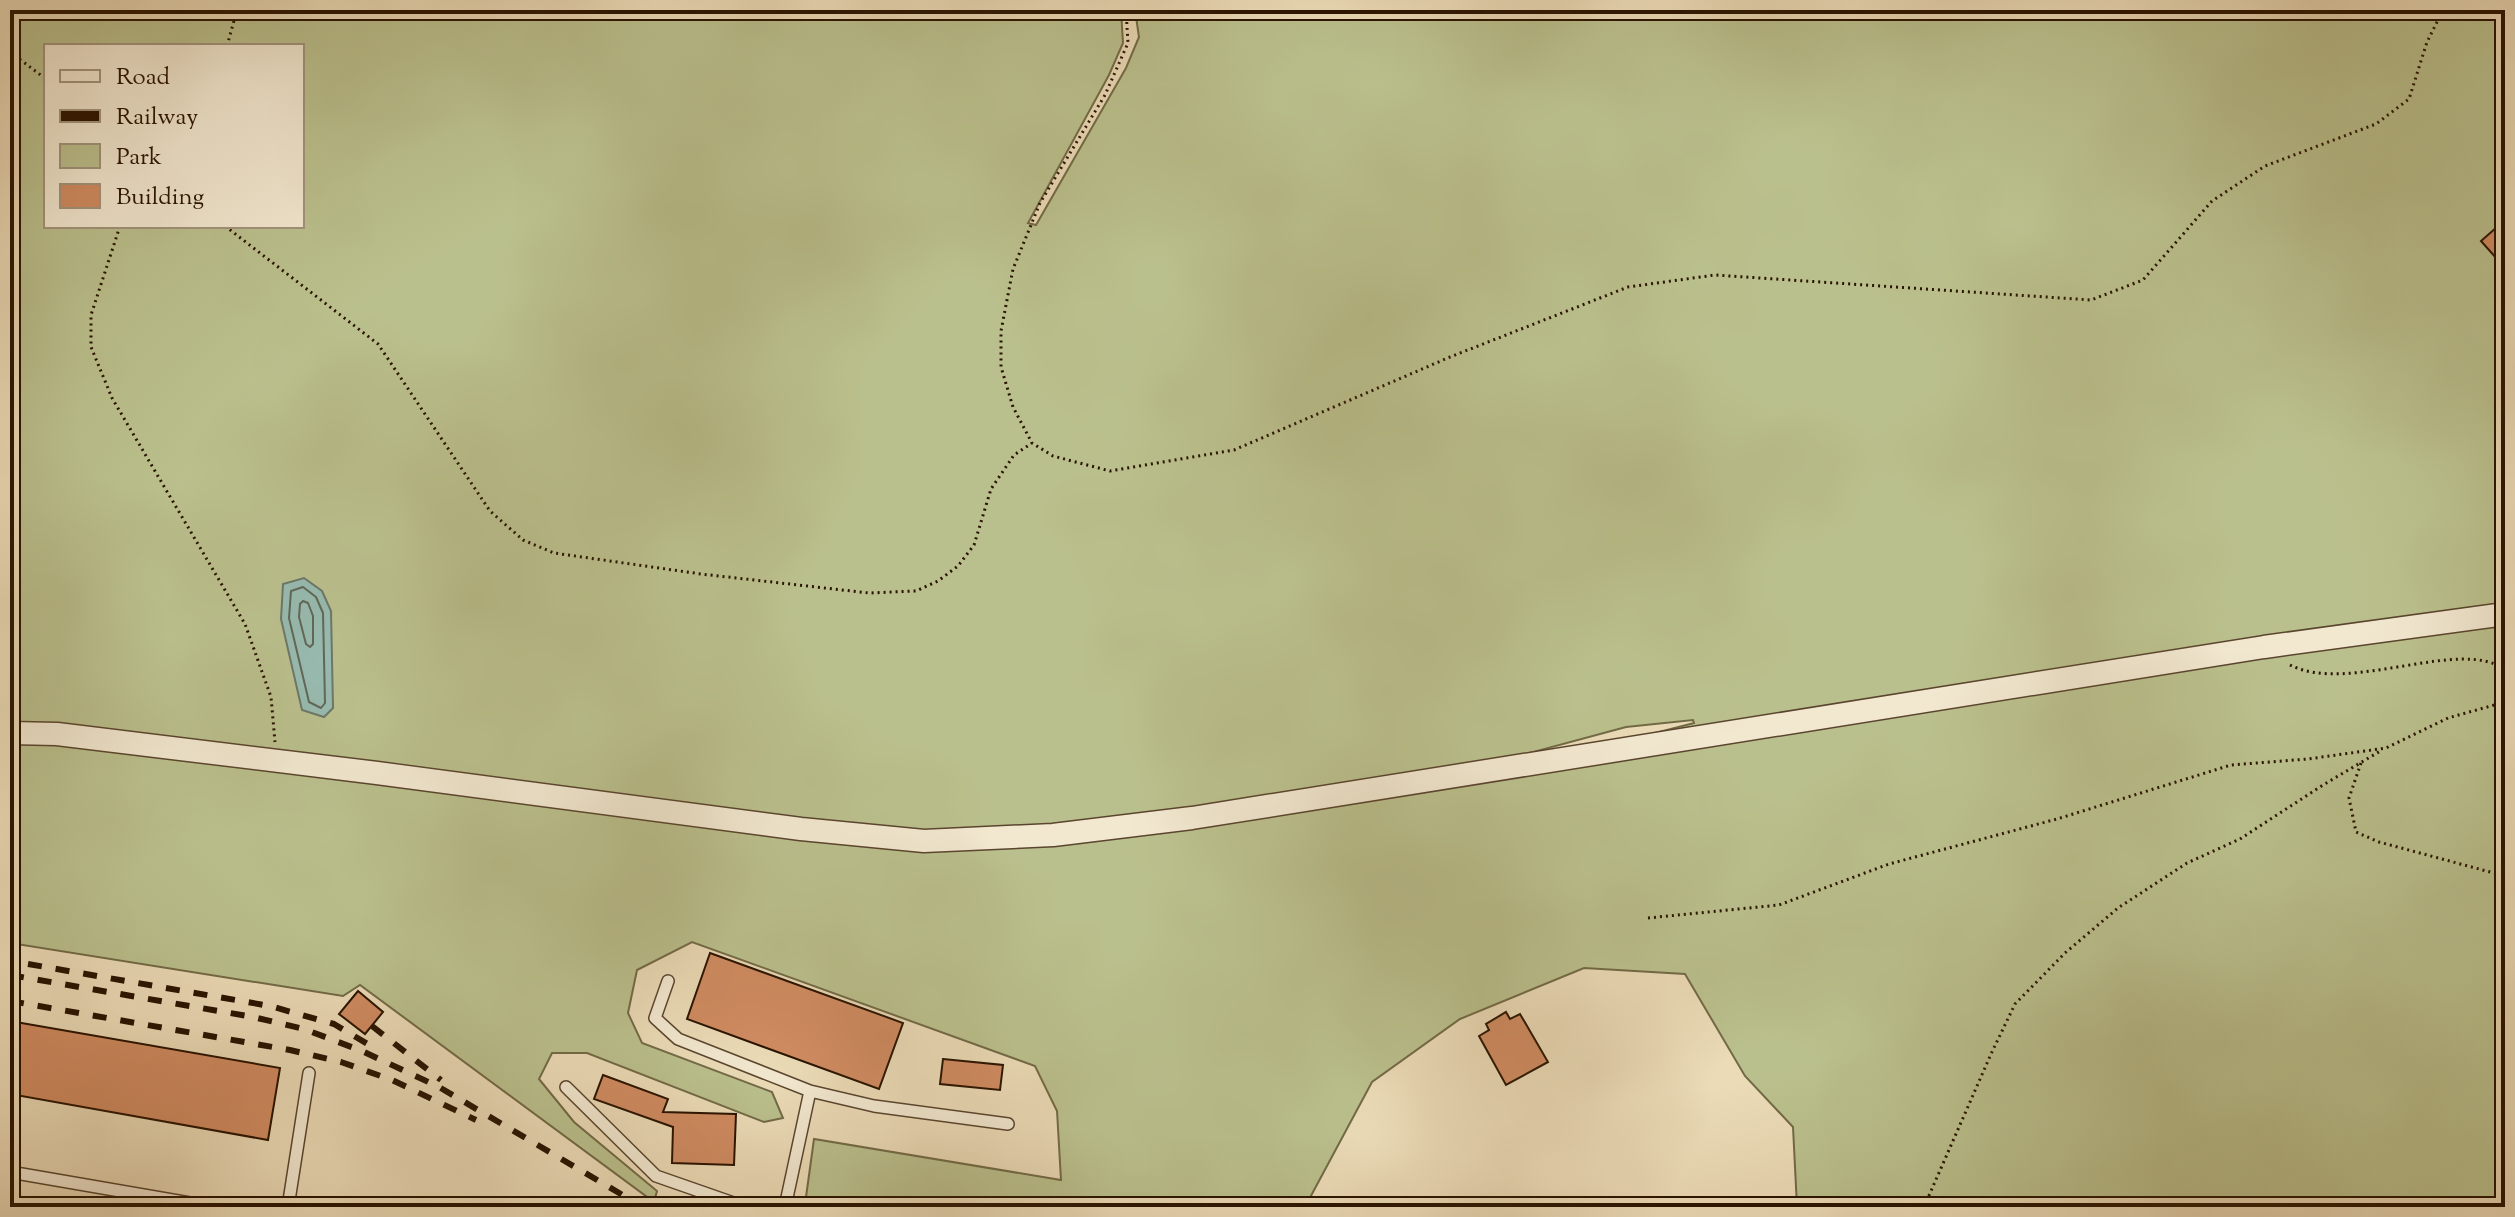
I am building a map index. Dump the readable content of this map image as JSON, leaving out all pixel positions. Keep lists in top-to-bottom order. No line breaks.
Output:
{"legend":["Road","Railway","Park","Building"]}
